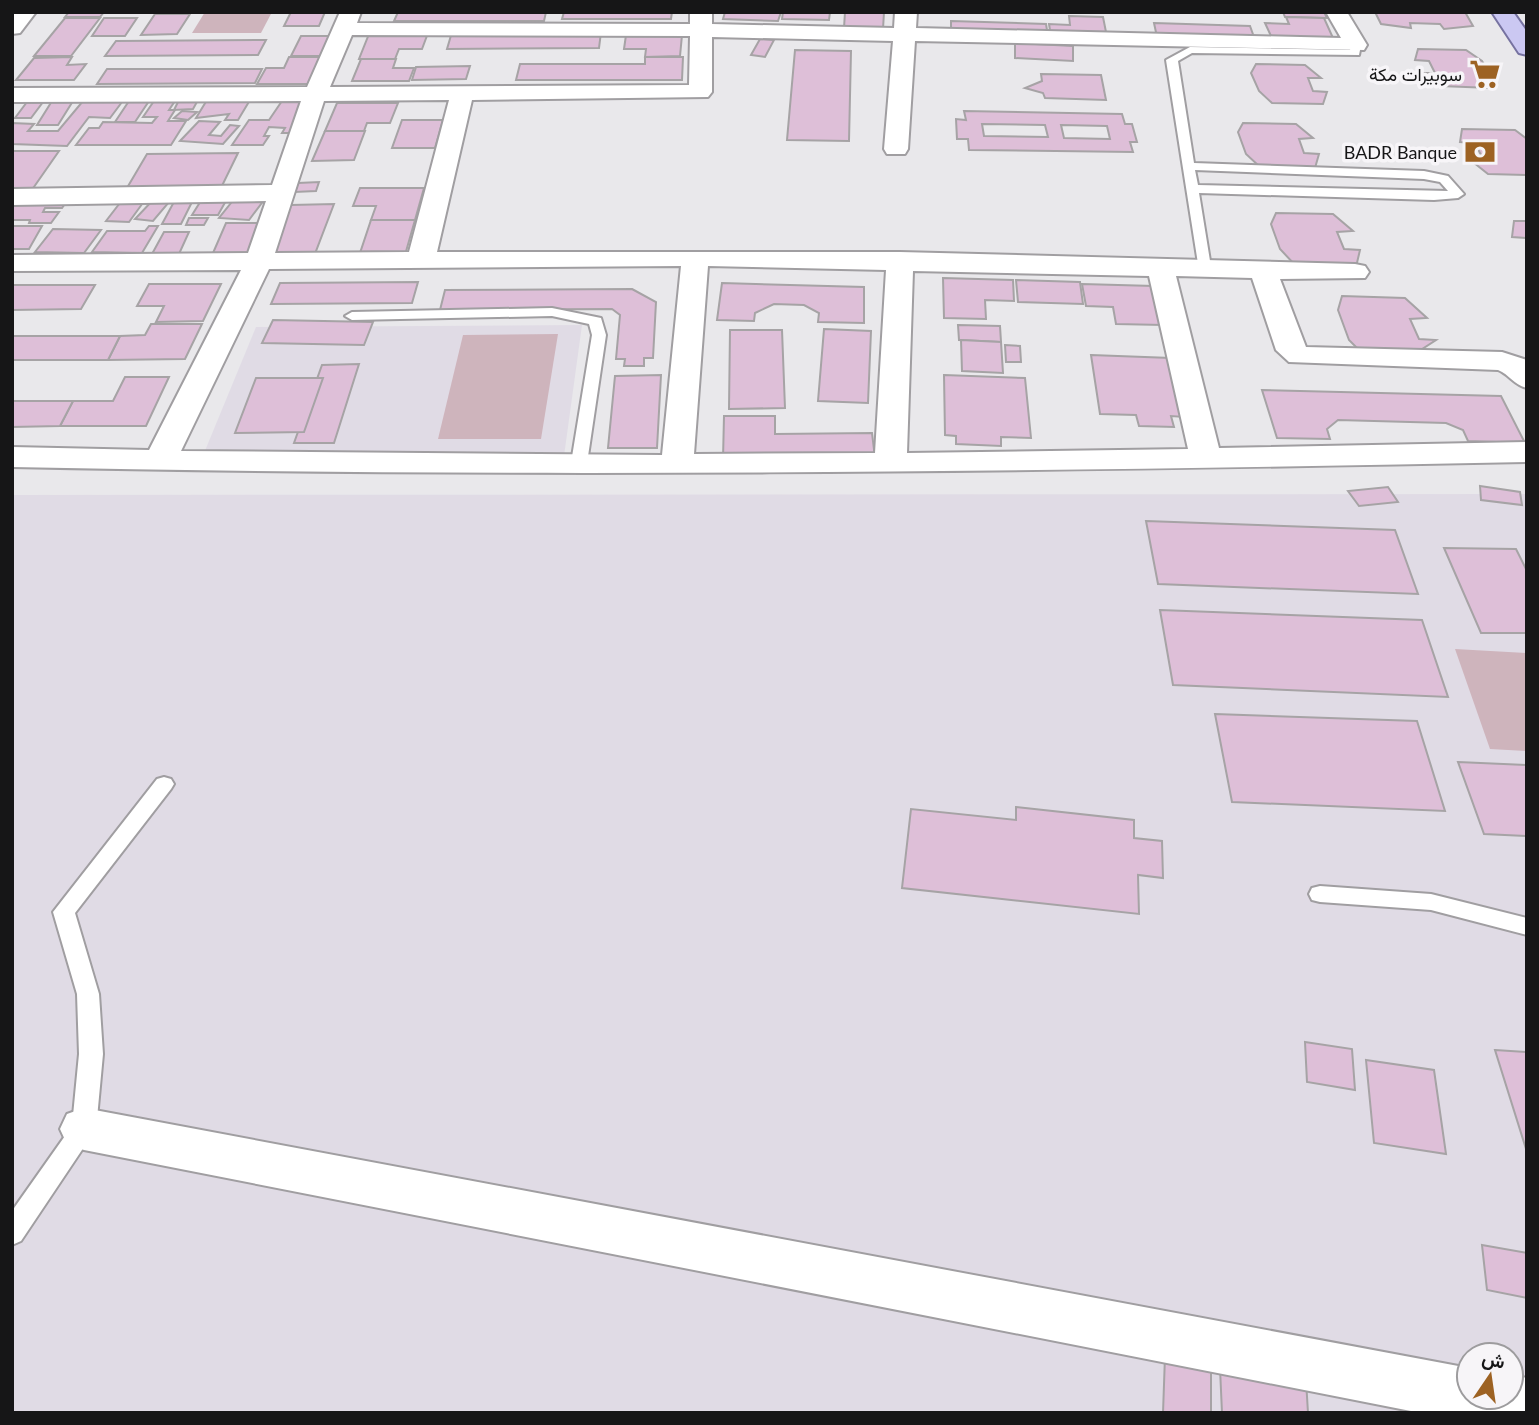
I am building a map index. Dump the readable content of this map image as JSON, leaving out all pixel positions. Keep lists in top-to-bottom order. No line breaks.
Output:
{"places":{"supermarket":["سوبيرات مكة"],"bank":["BADR Banque"]},"north":"top"}
